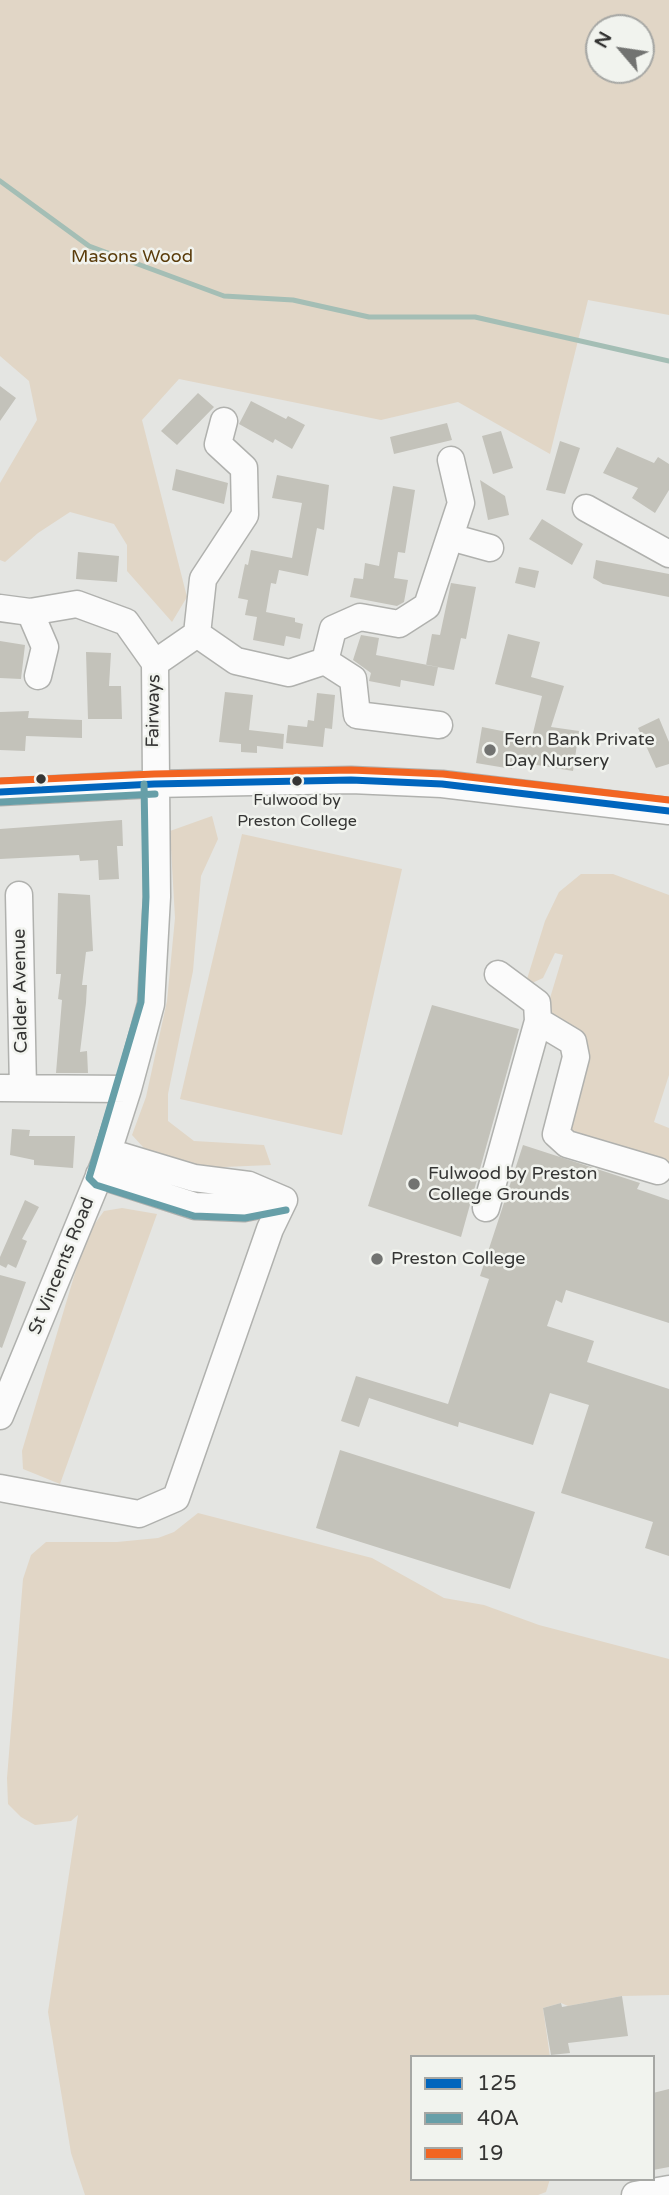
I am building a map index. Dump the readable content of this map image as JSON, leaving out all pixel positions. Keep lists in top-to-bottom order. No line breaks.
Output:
{"streets":{"street":["Fairways","Calder Avenue","St Vincents Road"]},"crossings":[["Fairways","St Vincents Road"]],"parks":["Masons Wood"],"places":["Fern Bank Private Day Nursery","Fulwood by Preston College","Fulwood by Preston College Grounds","Preston College"],"lines":["transit line 19","transit line 125","transit line 40A"],"legend":["125","40A","19"],"north":"top left"}
